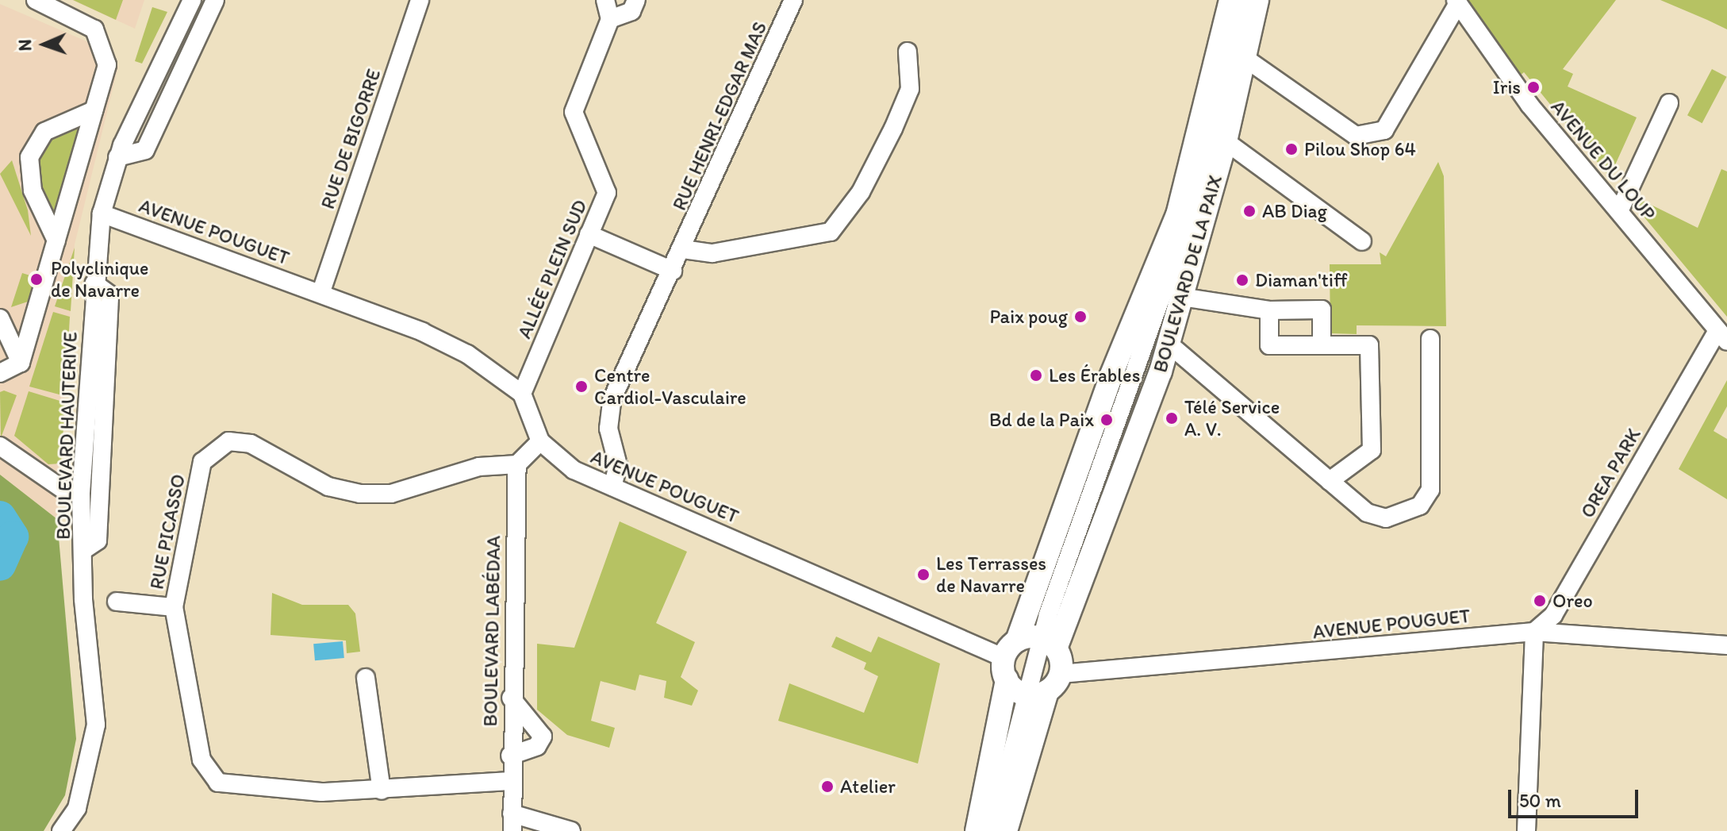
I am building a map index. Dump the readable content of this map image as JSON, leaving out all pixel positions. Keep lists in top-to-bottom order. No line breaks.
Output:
{"streets":{"main road":["BOULEVARD DE LA PAIX"],"street":["RUE HENRI-EDGAR MAS","RUE DE BIGORRE","AVENUE DU LOUP","AVENUE POUGUET","ALLÉE PLEIN SUD","BOULEVARD HAUTERIVE","OREA PARK","RUE PICASSO","BOULEVARD LABÉDAA"]},"crossings":[["RUE HENRI-EDGAR MAS","AVENUE POUGUET"],["RUE DE BIGORRE","AVENUE POUGUET"],["AVENUE DU LOUP","OREA PARK"],["AVENUE POUGUET","ALLÉE PLEIN SUD"],["AVENUE POUGUET","BOULEVARD DE LA PAIX"],["AVENUE POUGUET","BOULEVARD HAUTERIVE"],["AVENUE POUGUET","OREA PARK"],["RUE PICASSO","BOULEVARD LABÉDAA"]],"places":["Iris","Pilou Shop 64","AB Diag","Polyclinique de Navarre","Diaman'tiff","Paix poug","Les Érables","Centre Cardiol-Vasculaire","Télé Service A. V.","Bd de la Paix","Les Terrasses de Navarre","Oreo","Atelier"],"scale_bar":"50 m","north":"left"}
